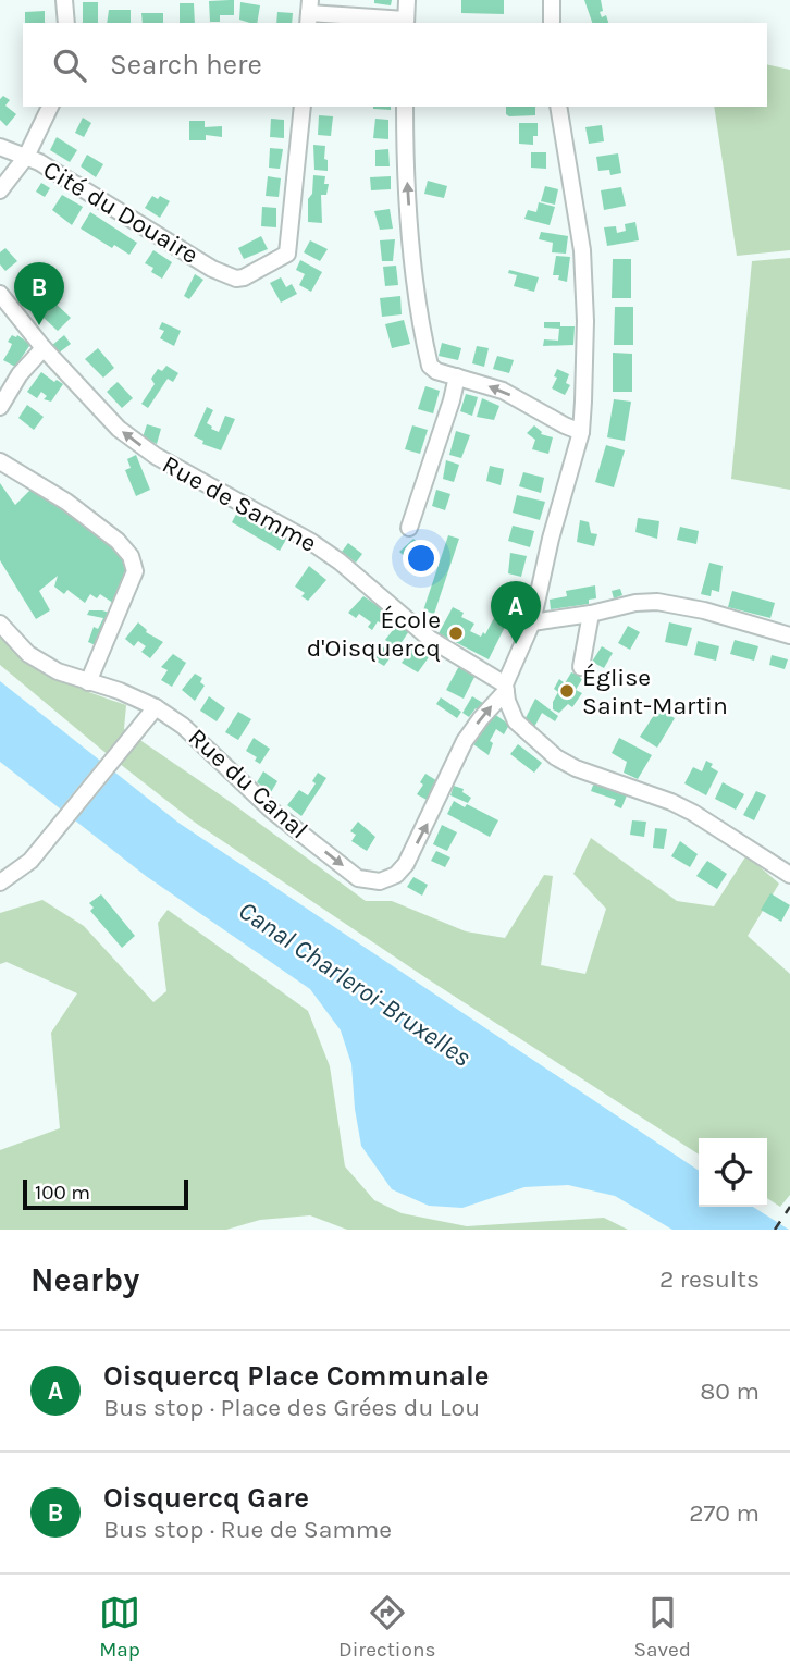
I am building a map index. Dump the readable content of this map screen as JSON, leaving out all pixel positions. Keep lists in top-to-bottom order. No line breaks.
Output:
{"streets":{"street":["Cité du Douaire","Rue de Samme","Rue du Canal"]},"crossings":[["Rue de Samme","Rue du Canal"]],"one_way":["Rue de Samme"],"water":["Canal Charleroi-Bruxelles"],"places":["École d'Oisquercq","Église Saint-Martin"],"scale_bar":"100 m","page":{"search":"Search here","pins":["B","A"],"scale":"100 m","heading":["Nearby","2 results"],"list":[{"mark":"A","name":"Oisquercq Place Communale","note":"Bus stop · Place des Grées du Lou","value":"80 m"},{"mark":"B","name":"Oisquercq Gare","note":"Bus stop · Rue de Samme","value":"270 m"}],"nav":["Map","Directions","Saved"]}}
